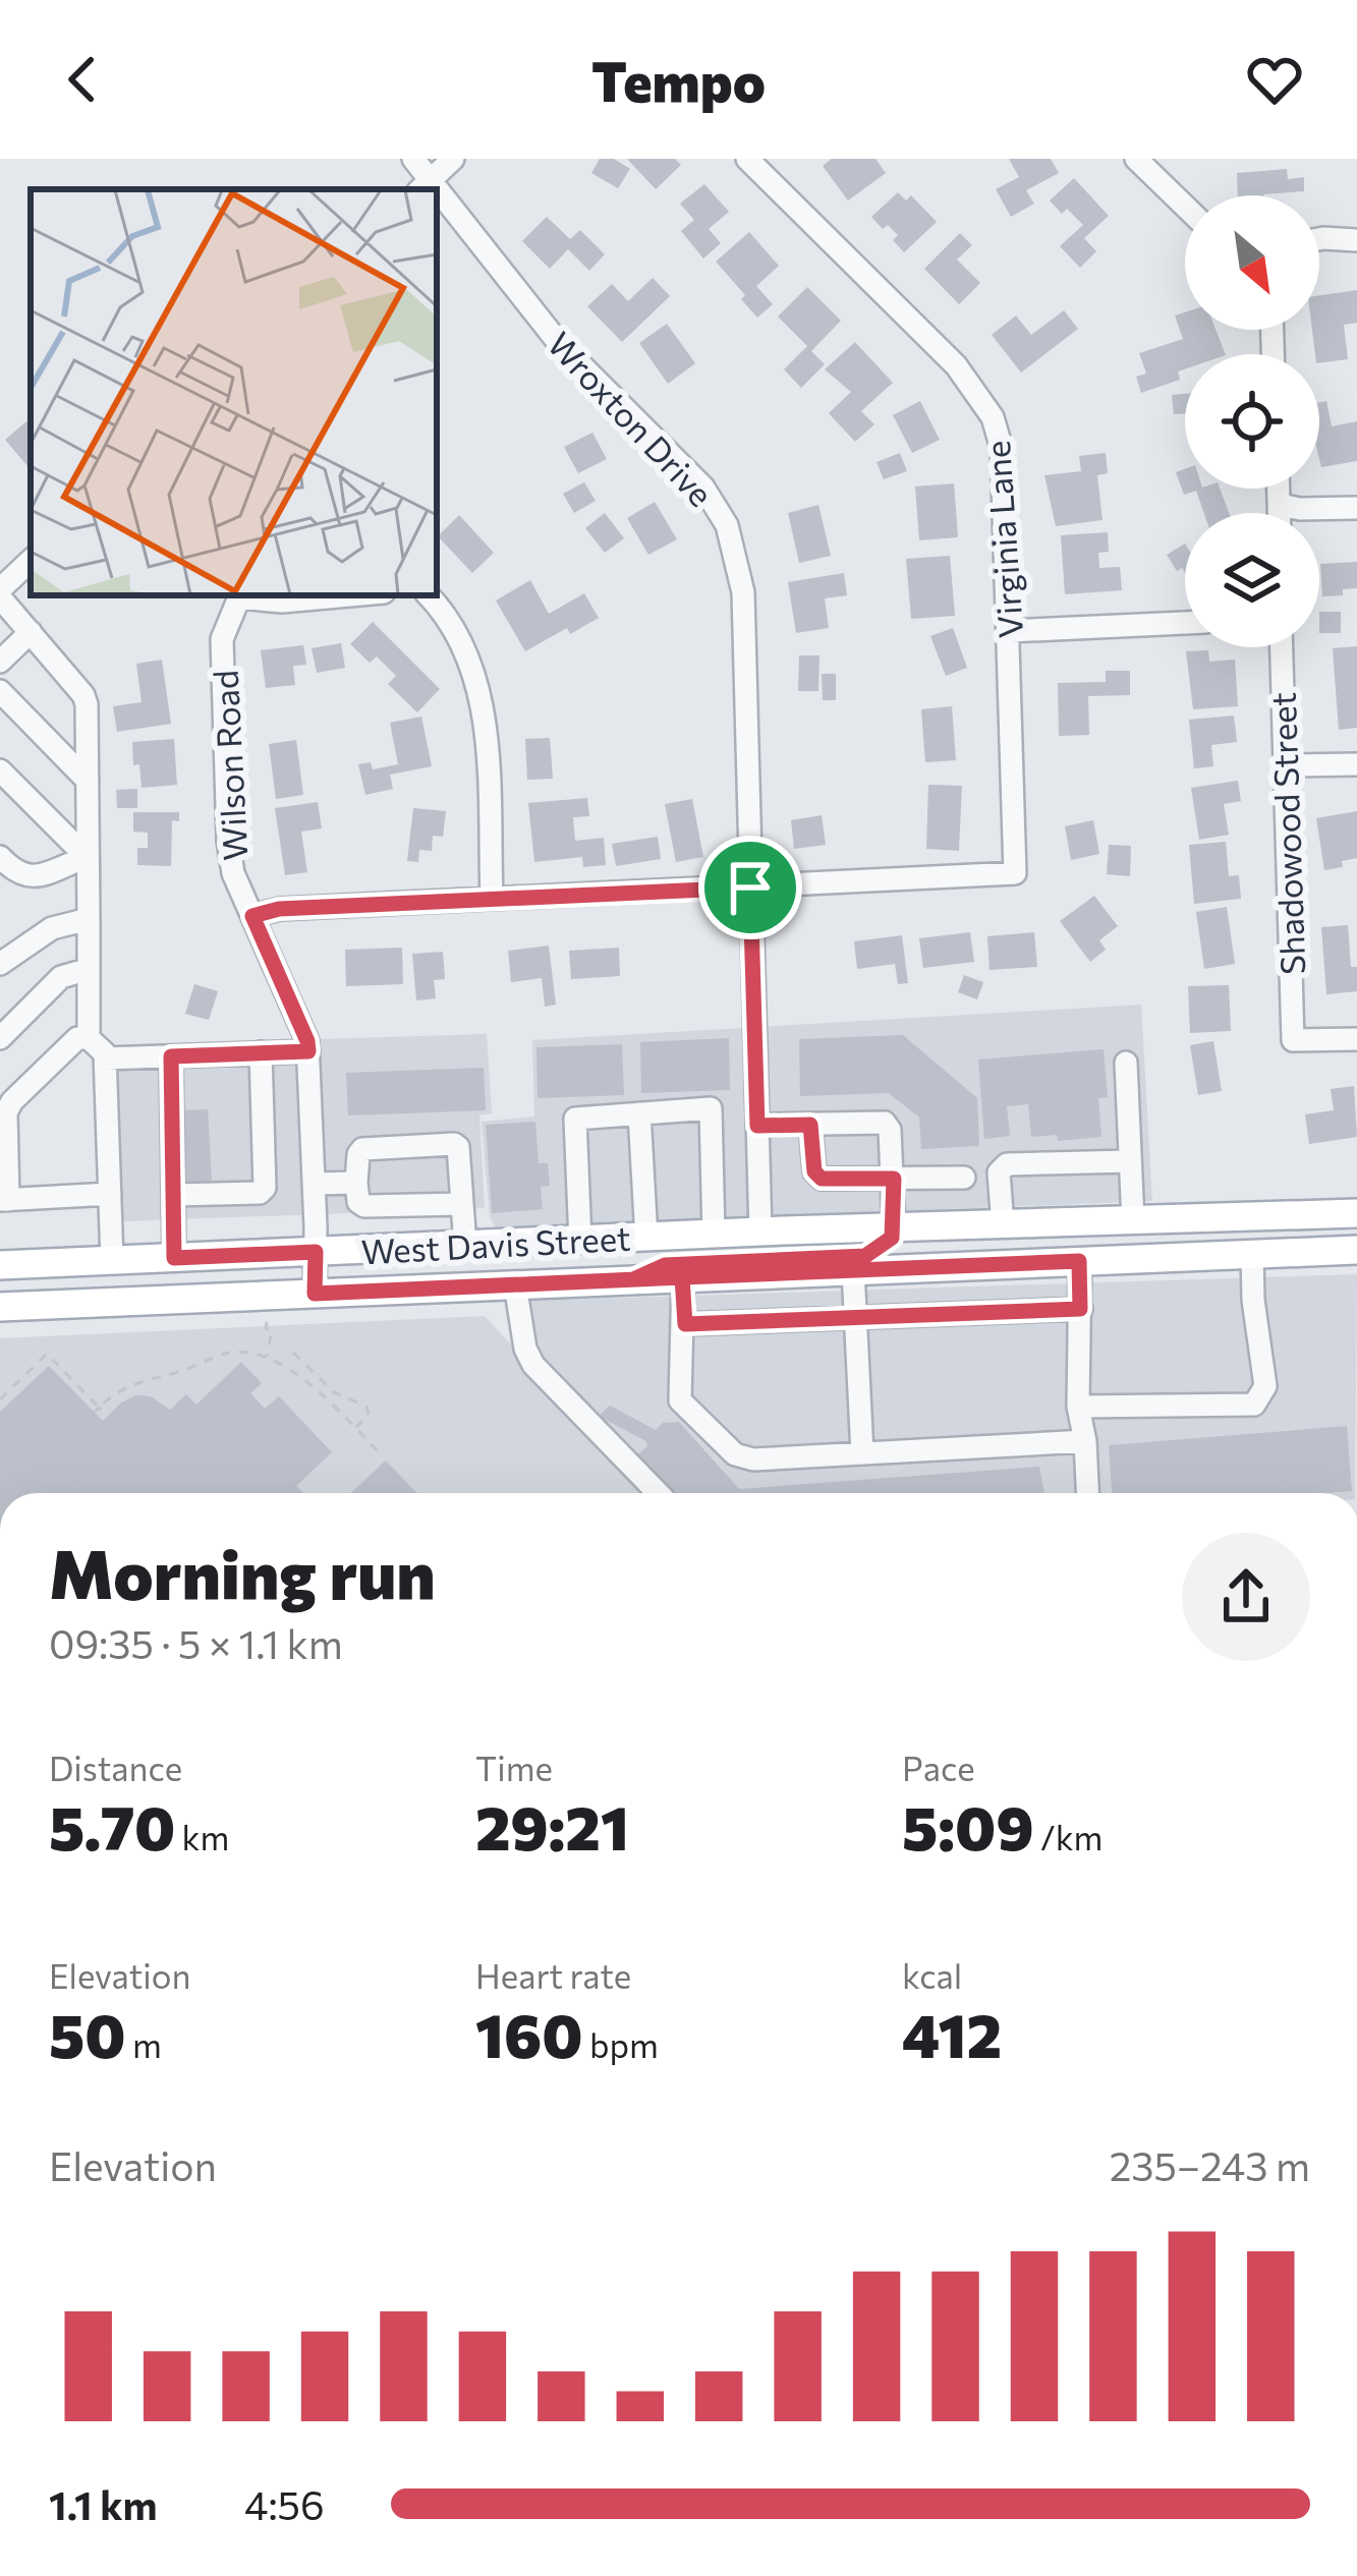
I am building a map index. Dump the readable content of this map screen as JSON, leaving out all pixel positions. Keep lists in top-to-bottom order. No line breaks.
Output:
{"streets":{"main road":["West Davis Street"],"street":["Wroxton Drive","Virginia Lane","Wilson Road","Shadowood Street"]},"crossings":[["Wroxton Drive","Virginia Lane"],["Wroxton Drive","West Davis Street"],["Wilson Road","West Davis Street"]],"north":"bottom right","page":{"header":"Tempo","heading":["Morning run","09:35 · 5 × 1.1 km"],"stats":[["Distance","5.70 km"],["Time","29:21"],["Pace","5:09 /km"],["Elevation","50 m"],["Heart rate","160 bpm"],["kcal","412"]],"chart":["Elevation","235–243 m"],"list":[{"name":"1.1 km","note":"4:56"}]}}
